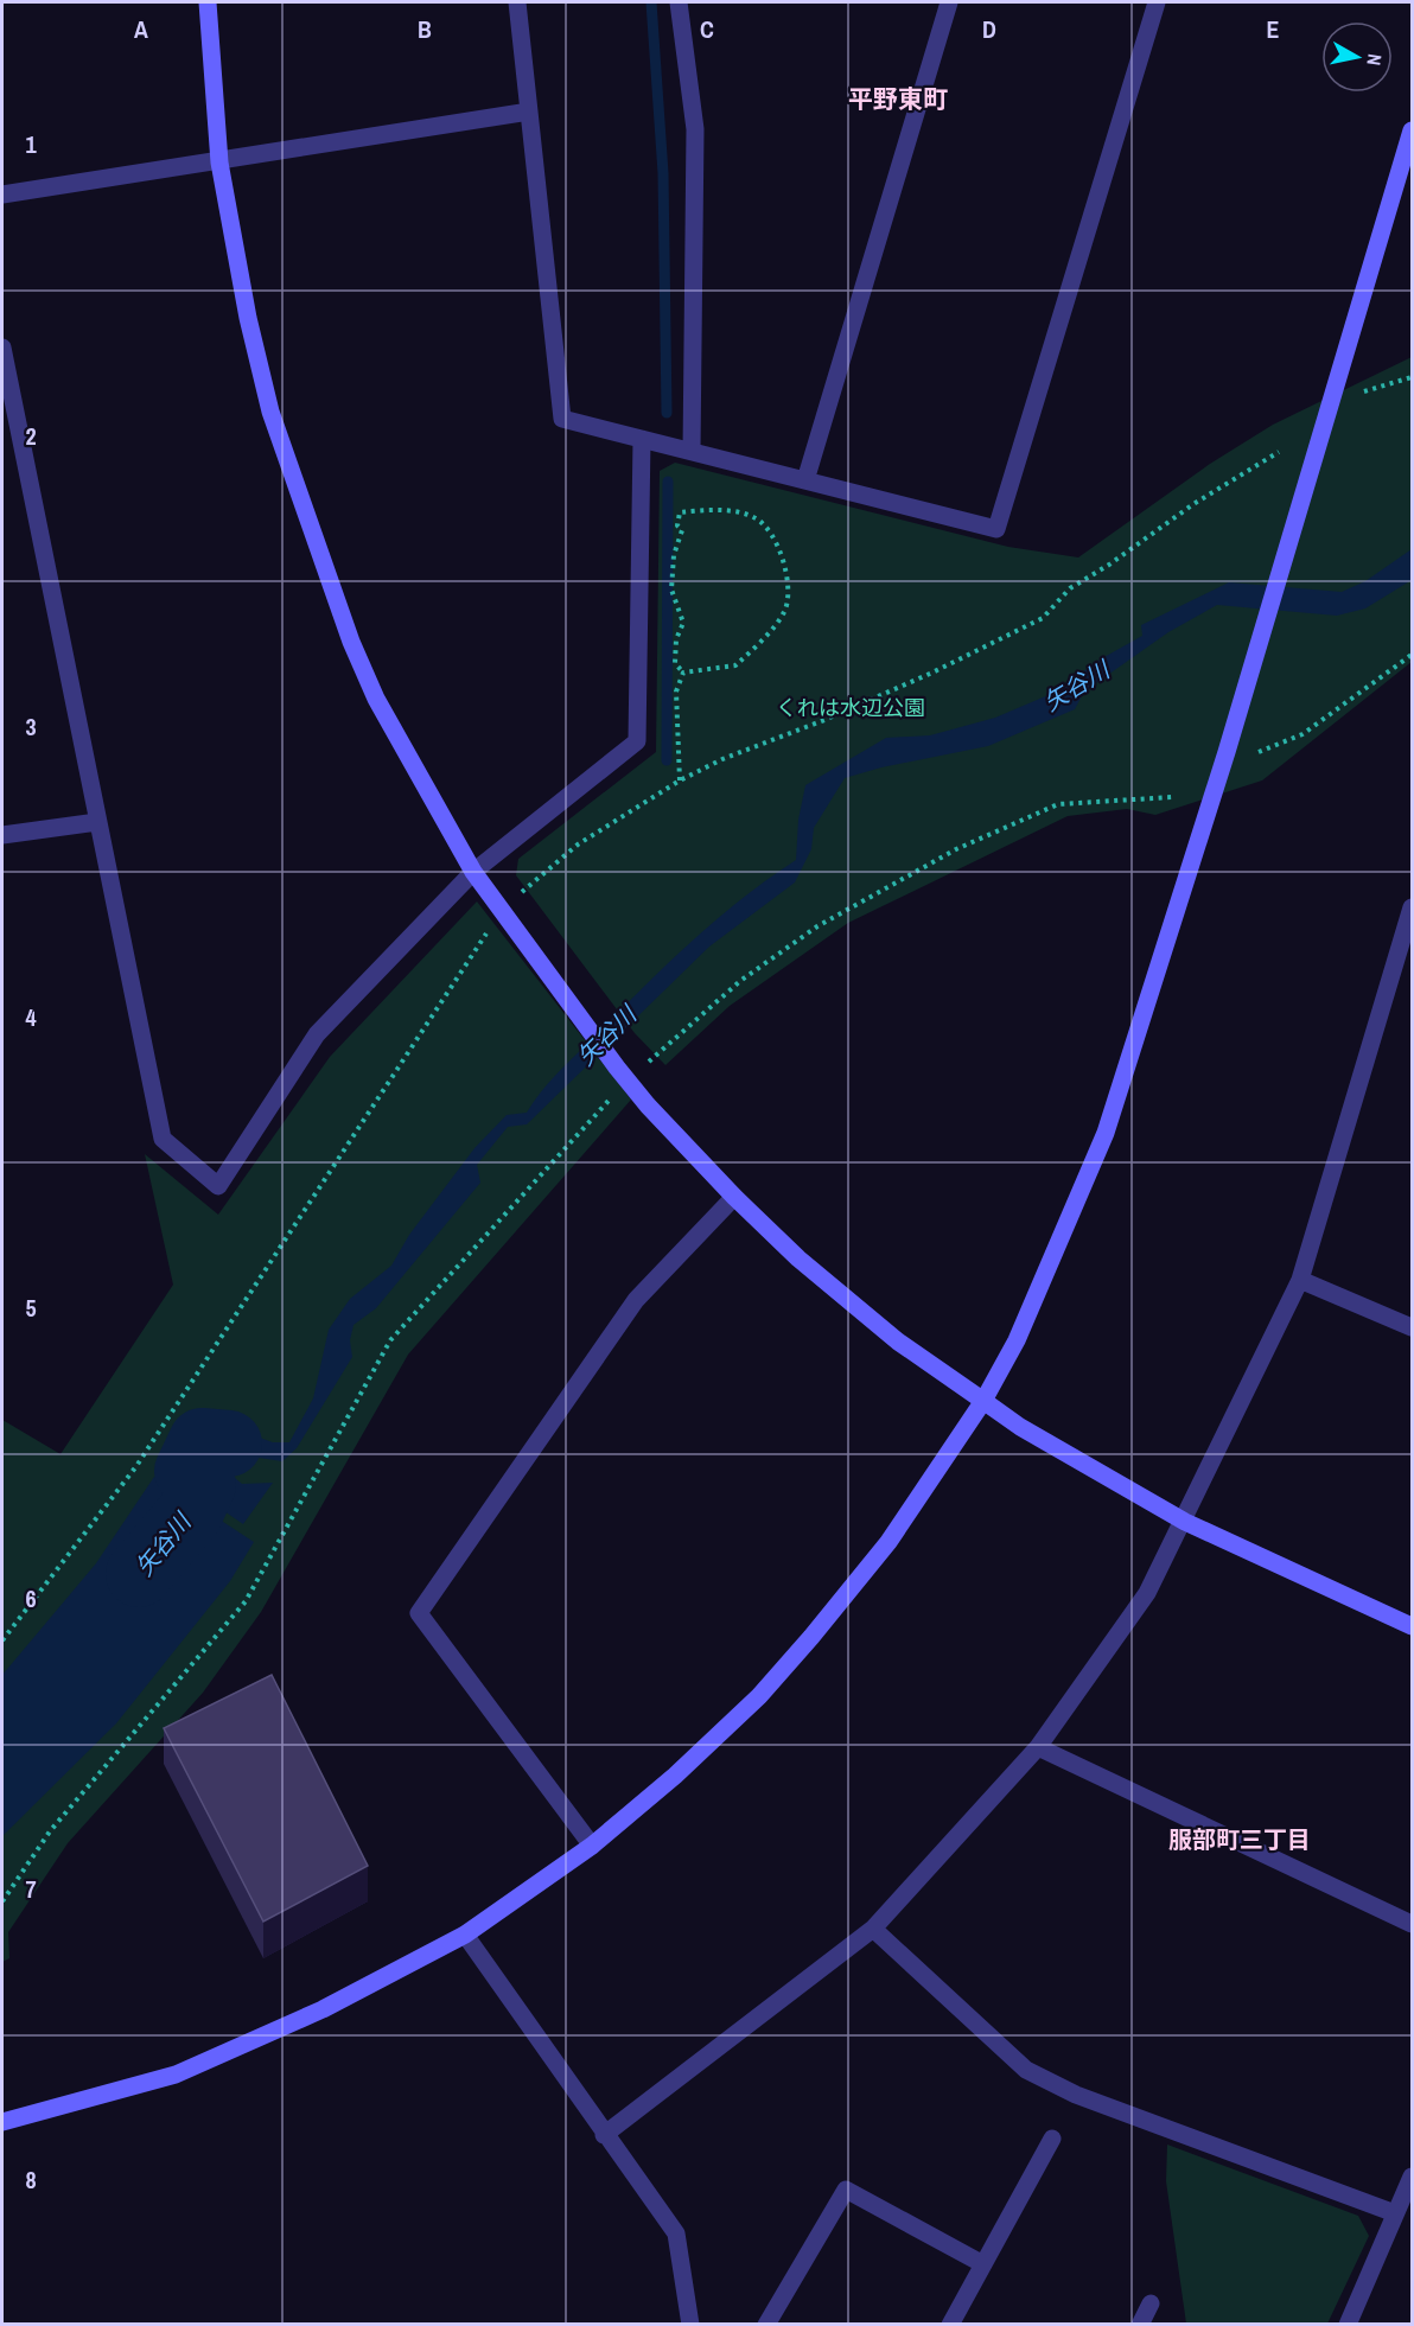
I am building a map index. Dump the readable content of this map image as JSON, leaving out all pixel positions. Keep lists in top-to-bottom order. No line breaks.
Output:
{"districts":["平野東町","服部町三丁目"],"water":["矢谷川"],"parks":["くれは水辺公園"],"north":"right","grid":{"columns":["A","B","C","D","E"],"rows":["1","2","3","4","5","6","7","8"]}}
